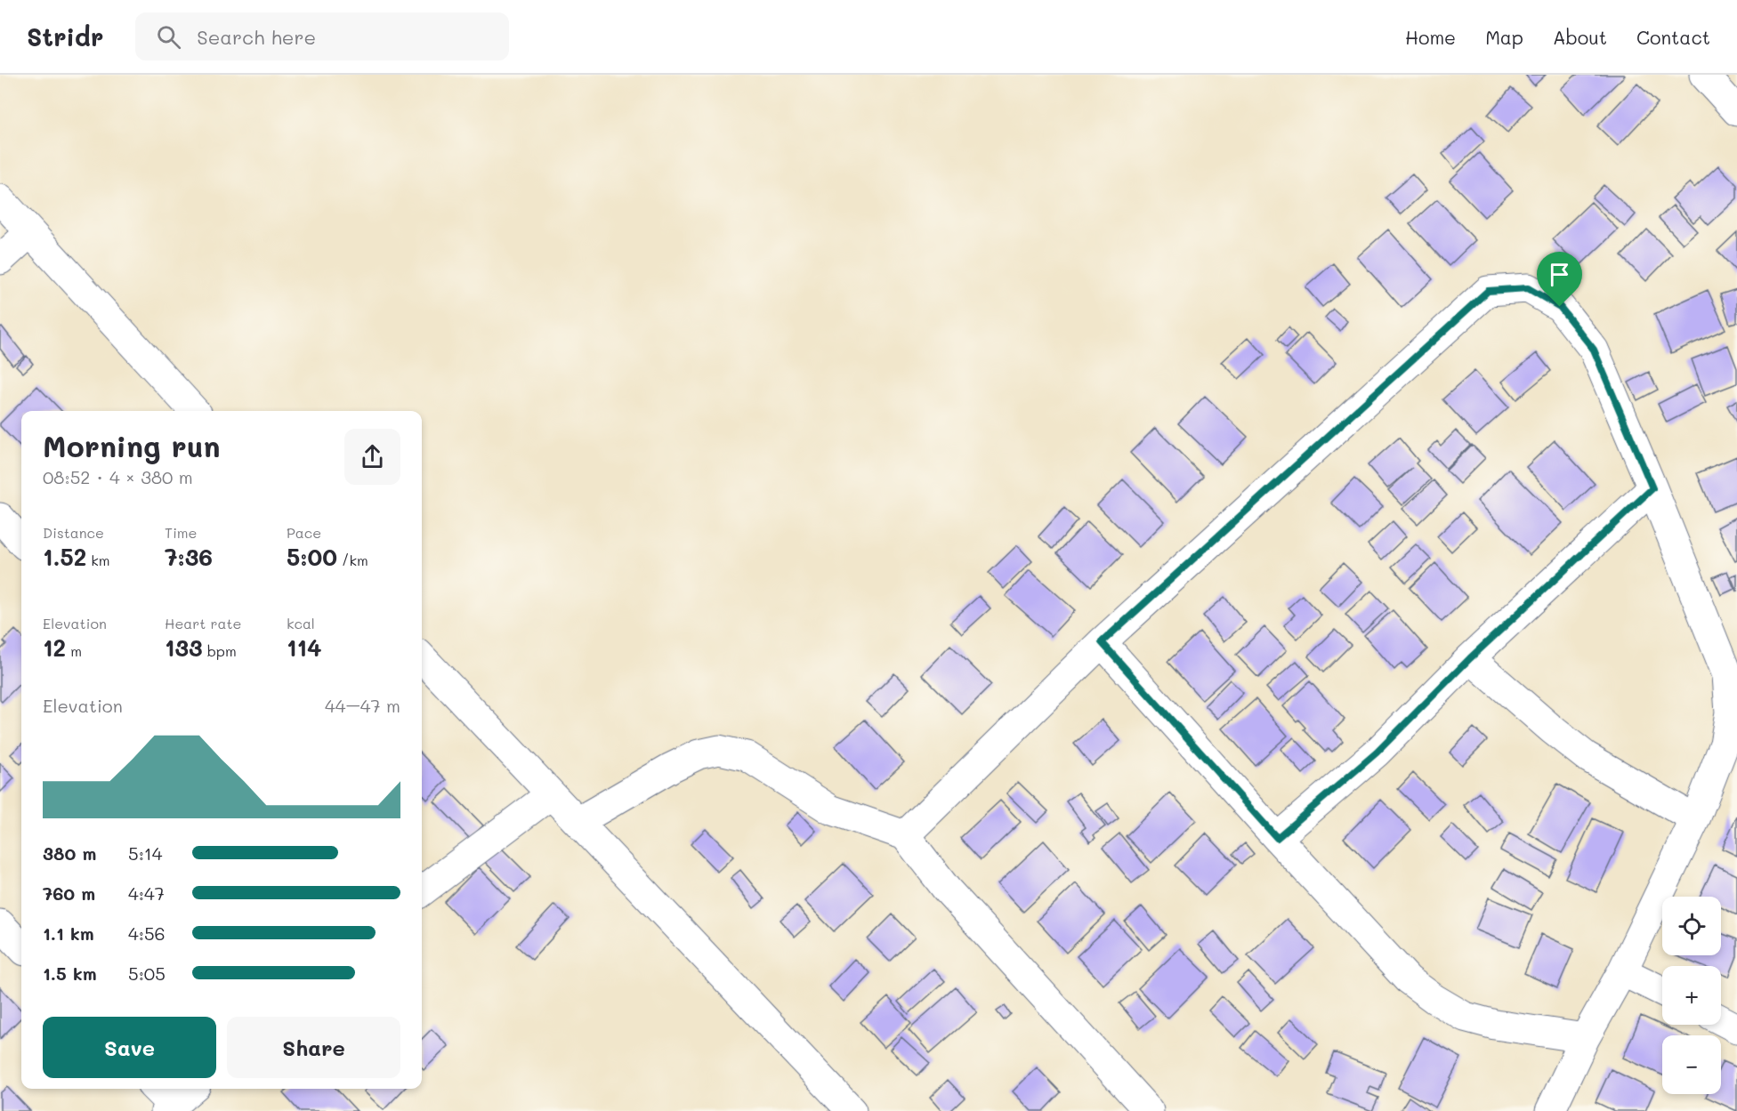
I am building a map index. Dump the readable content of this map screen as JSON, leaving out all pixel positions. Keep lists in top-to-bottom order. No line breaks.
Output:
{"page":{"header":"Stridr","search":"Search here","nav":["Home","Map","About","Contact"],"heading":["Morning run","08:52 · 4 × 380 m"],"stats":[["Distance","1.52 km"],["Time","7:36"],["Pace","5:00 /km"],["Elevation","12 m"],["Heart rate","133 bpm"],["kcal","114"]],"chart":["Elevation","44–47 m"],"list":[{"name":"380 m","note":"5:14"},{"name":"760 m","note":"4:47"},{"name":"1.1 km","note":"4:56"},{"name":"1.5 km","note":"5:05"}],"map_buttons":["+","−"],"buttons":["Save","Share"]}}
